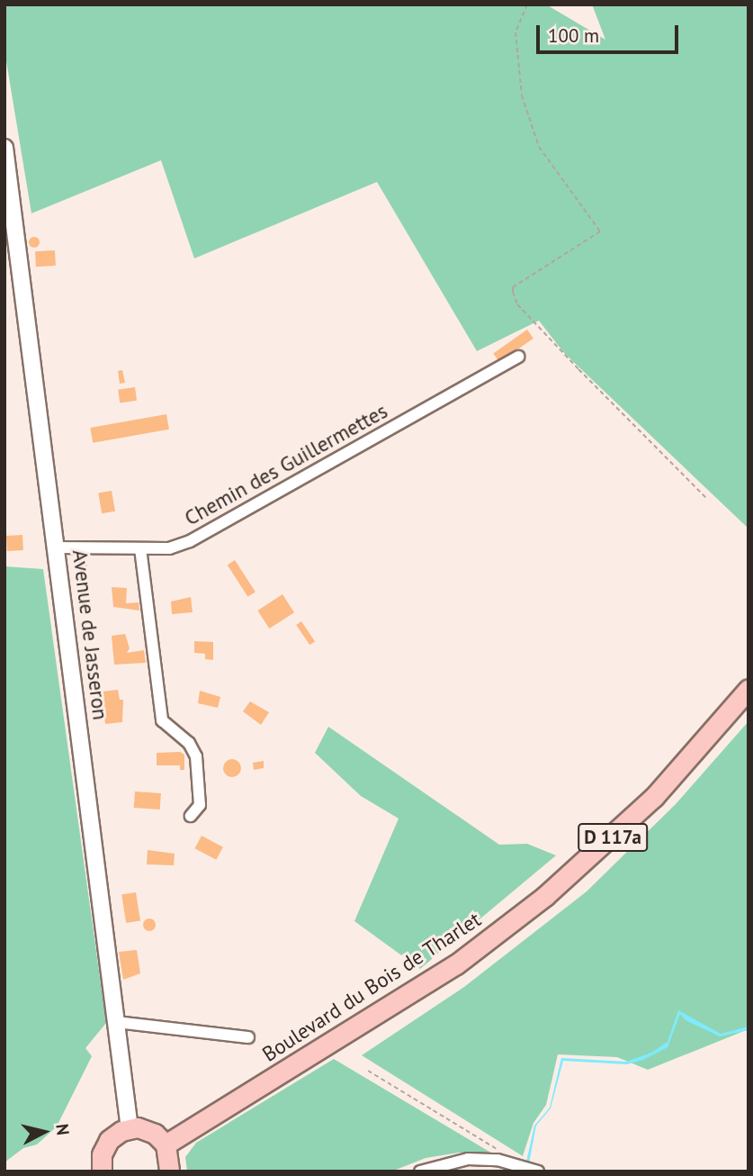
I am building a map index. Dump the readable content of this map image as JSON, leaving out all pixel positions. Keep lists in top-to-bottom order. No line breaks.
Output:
{"streets":{"main road":["Avenue de Jasseron","D 117a","Boulevard du Bois de Tharlet"],"street":["Chemin des Guillermettes"]},"crossings":[["Chemin des Guillermettes","Avenue de Jasseron"]],"scale_bar":"100 m","north":"right"}
